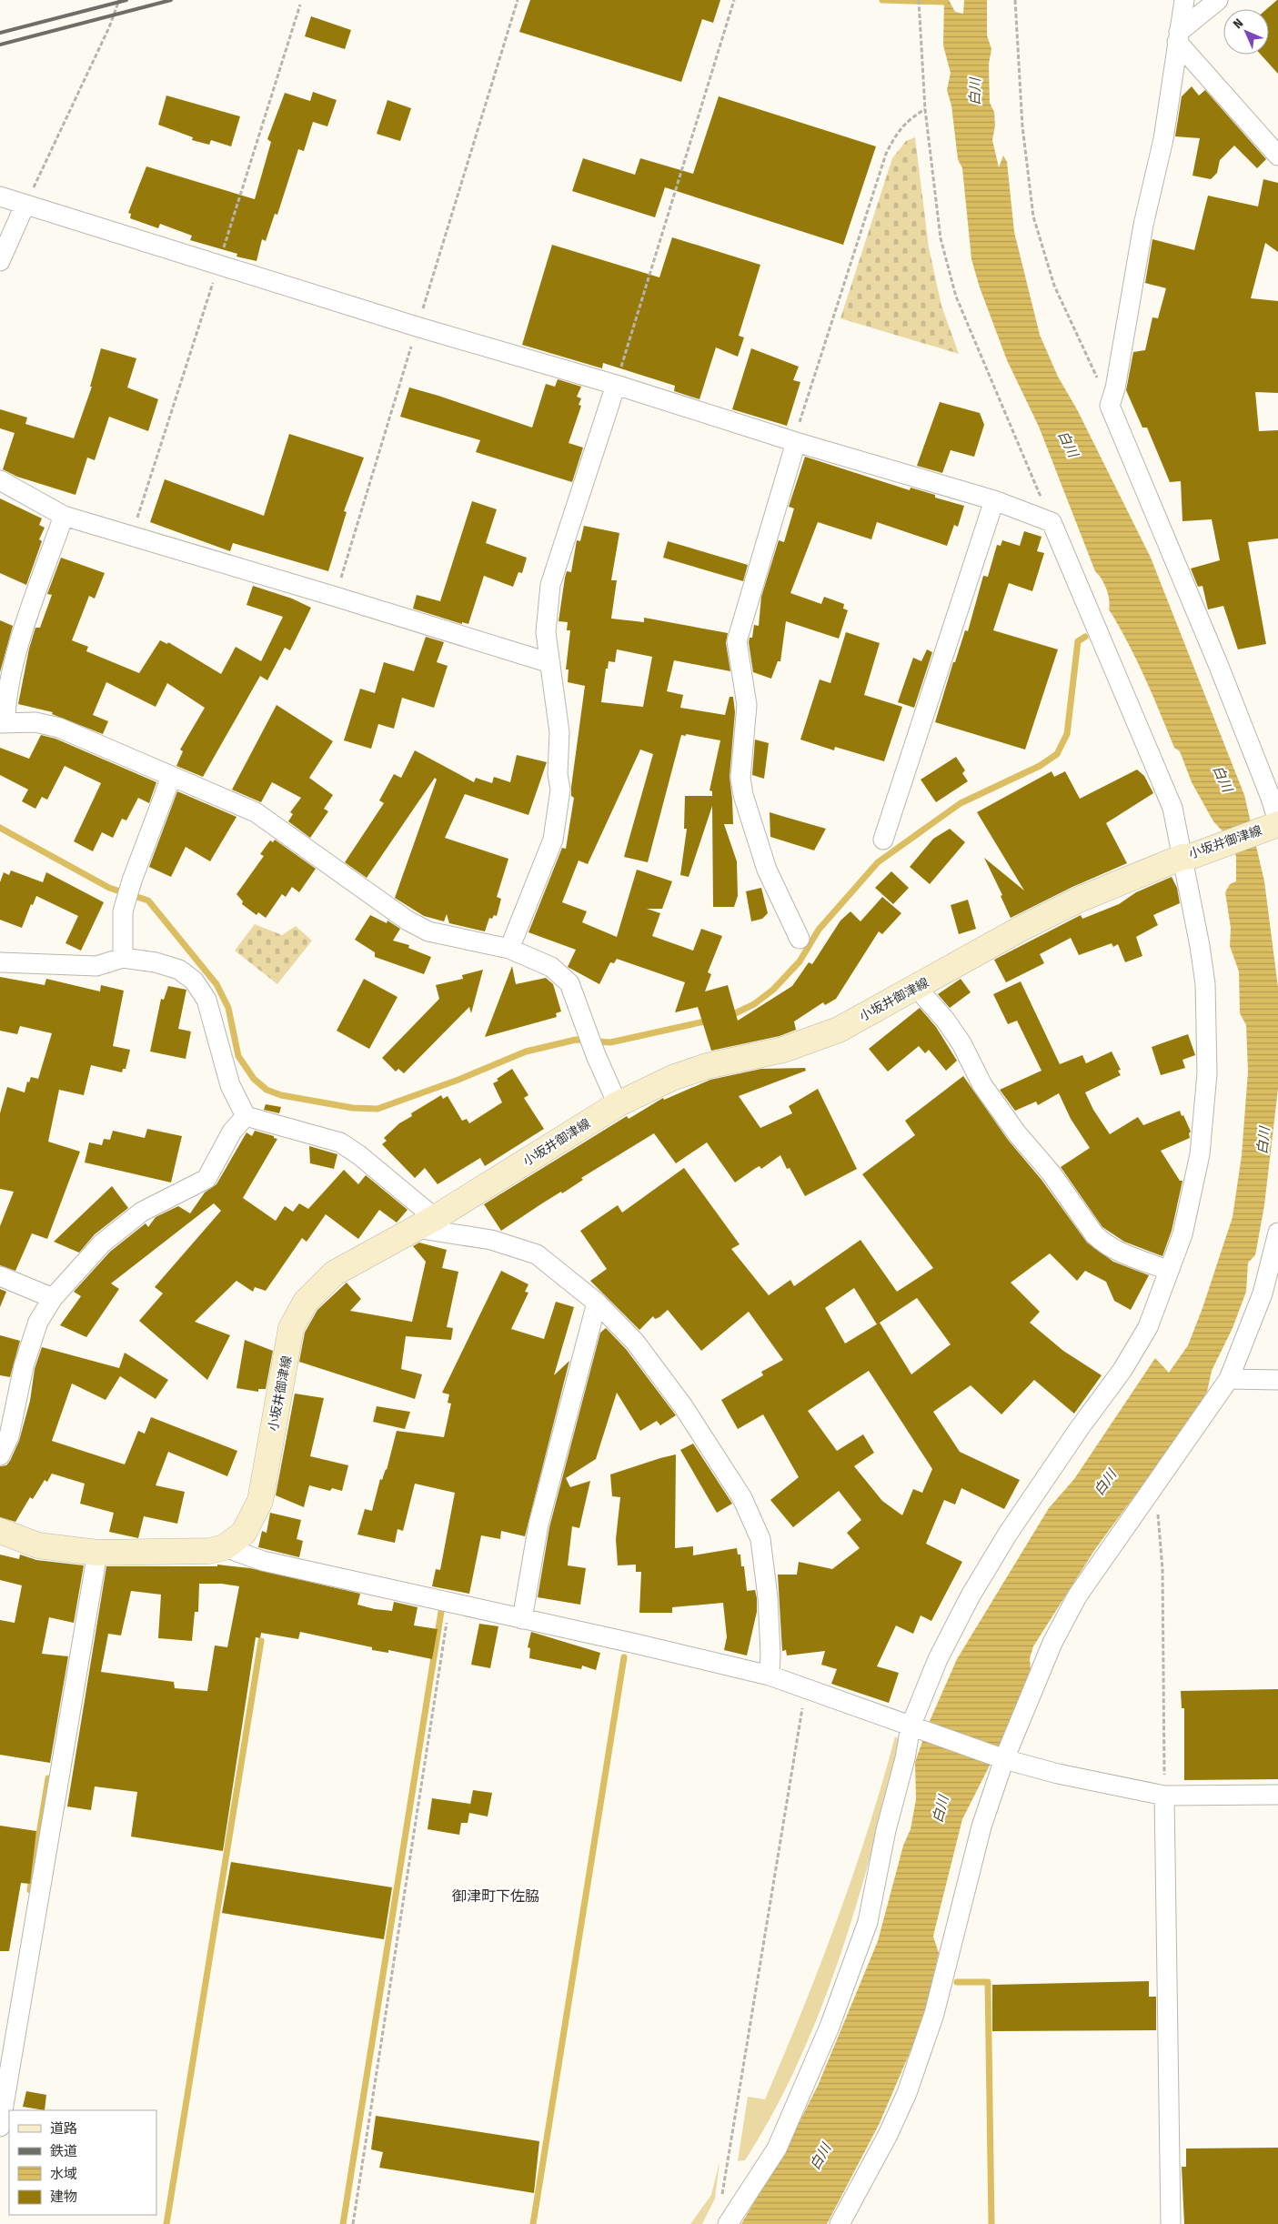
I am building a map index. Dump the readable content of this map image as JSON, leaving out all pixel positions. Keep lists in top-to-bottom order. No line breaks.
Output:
{"streets":{"main road":["小坂井御津線"]},"districts":["御津町下佐脇"],"water":["白川"],"legend":["道路","鉄道","水域","建物"],"north":"top left"}
